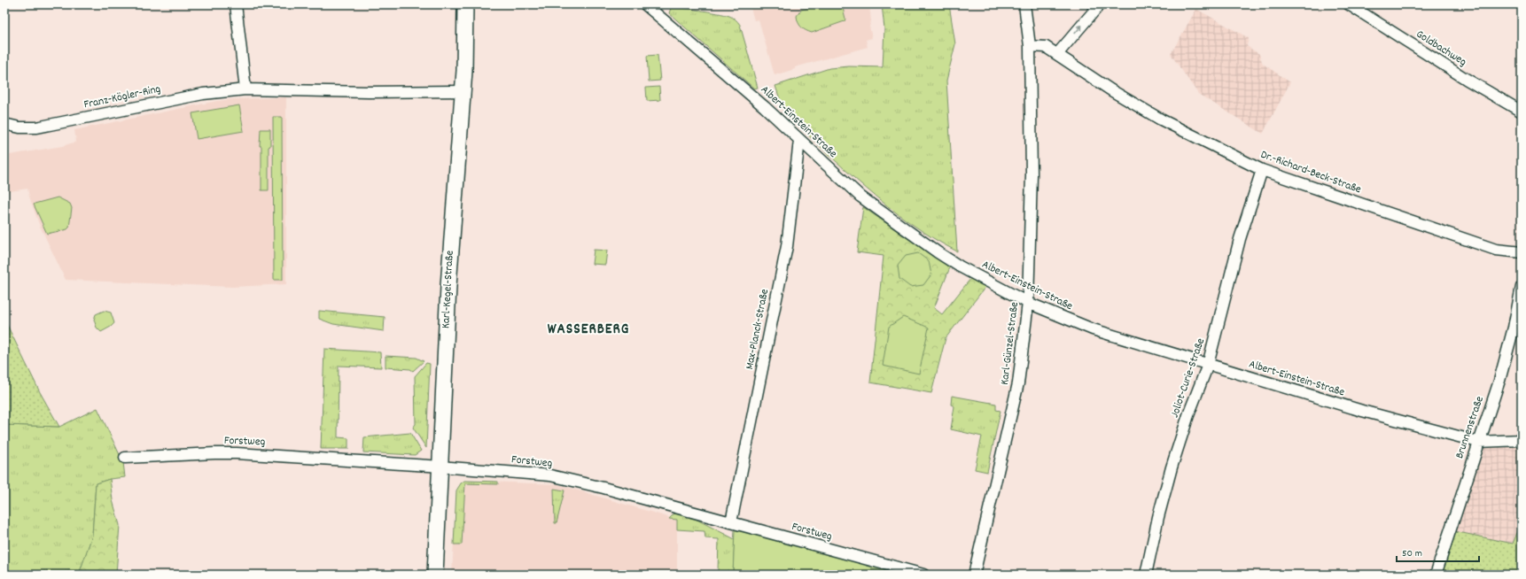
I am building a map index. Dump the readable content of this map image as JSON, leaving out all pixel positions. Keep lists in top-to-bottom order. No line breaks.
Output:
{"streets":{"street":["Goldbachweg","Franz-Kögler-Ring","Albert-Einstein-Straße","Dr.-Richard-Beck-Straße","Karl-Kegel-Straße","Max-Planck-Straße","Karl-Günzel-Straße","Joliot-Curie-Straße","Brunnenstraße","Forstweg"]},"crossings":[["Franz-Kögler-Ring","Karl-Kegel-Straße"],["Albert-Einstein-Straße","Max-Planck-Straße"],["Albert-Einstein-Straße","Karl-Günzel-Straße"],["Albert-Einstein-Straße","Joliot-Curie-Straße"],["Albert-Einstein-Straße","Brunnenstraße"],["Dr.-Richard-Beck-Straße","Karl-Günzel-Straße"],["Dr.-Richard-Beck-Straße","Joliot-Curie-Straße"],["Karl-Kegel-Straße","Forstweg"],["Max-Planck-Straße","Forstweg"]],"districts":["WASSERBERG"],"scale_bar":"50 m"}
